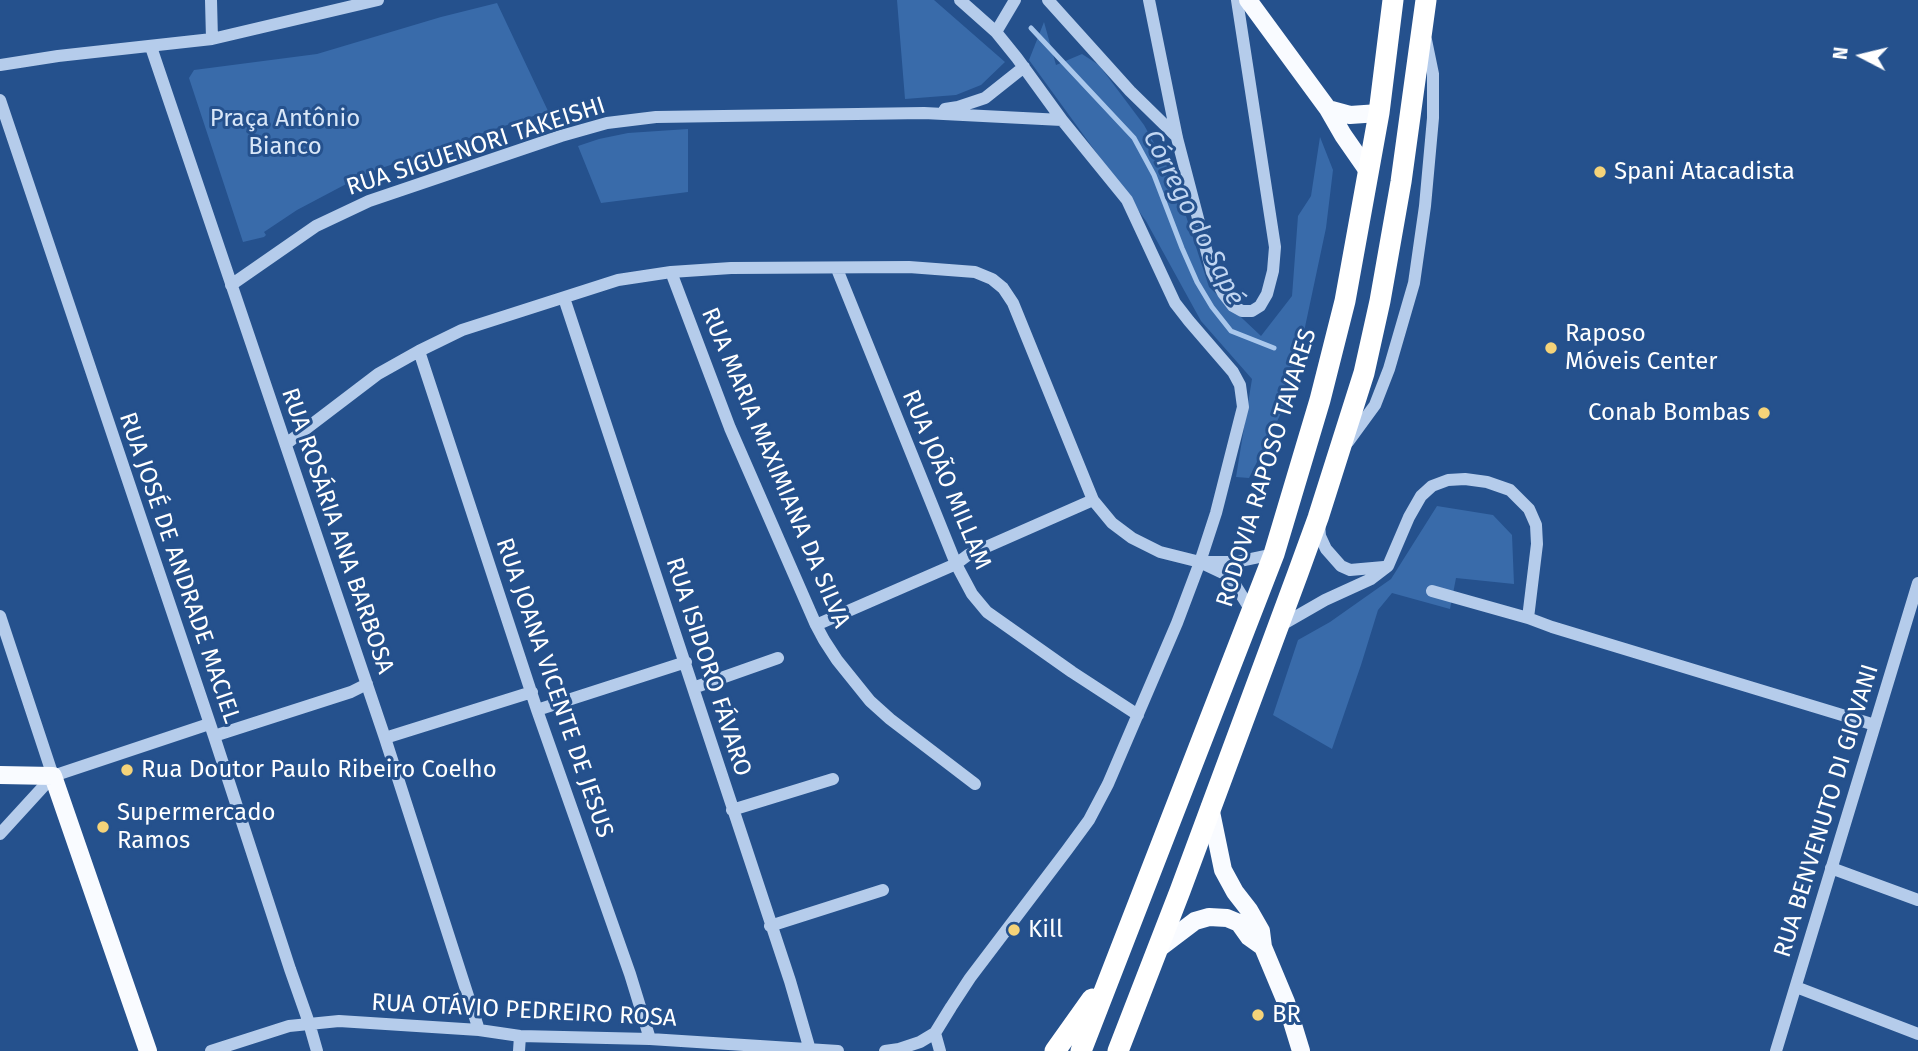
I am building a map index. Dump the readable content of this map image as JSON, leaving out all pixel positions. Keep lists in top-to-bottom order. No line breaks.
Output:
{"streets":{"highway":["RODOVIA RAPOSO TAVARES"],"street":["RUA SIGUENORI TAKEISHI","RUA MARIA MAXIMIANA DA SILVA","RUA JOÃO MILLAM","RUA ROSÁRIA ANA BARBOSA","RUA JOSÉ DE ANDRADE MACIEL","RUA ISIDORO FÁVARO","RUA JOANA VICENTE DE JESUS","RUA BENVENUTO DI GIOVANI","RUA OTÁVIO PEDREIRO ROSA"]},"crossings":[["RUA SIGUENORI TAKEISHI","RUA ROSÁRIA ANA BARBOSA"],["RUA ROSÁRIA ANA BARBOSA","RUA OTÁVIO PEDREIRO ROSA"],["RUA JOSÉ DE ANDRADE MACIEL","RUA OTÁVIO PEDREIRO ROSA"],["RUA ISIDORO FÁVARO","RUA OTÁVIO PEDREIRO ROSA"],["RUA JOANA VICENTE DE JESUS","RUA OTÁVIO PEDREIRO ROSA"]],"water":["Córrego do Sapé"],"parks":["Praça Antônio Bianco"],"places":["Spani Atacadista","Raposo Móveis Center","Conab Bombas","Rua Doutor Paulo Ribeiro Coelho","Supermercado Ramos","Kill","BR"],"north":"left"}
